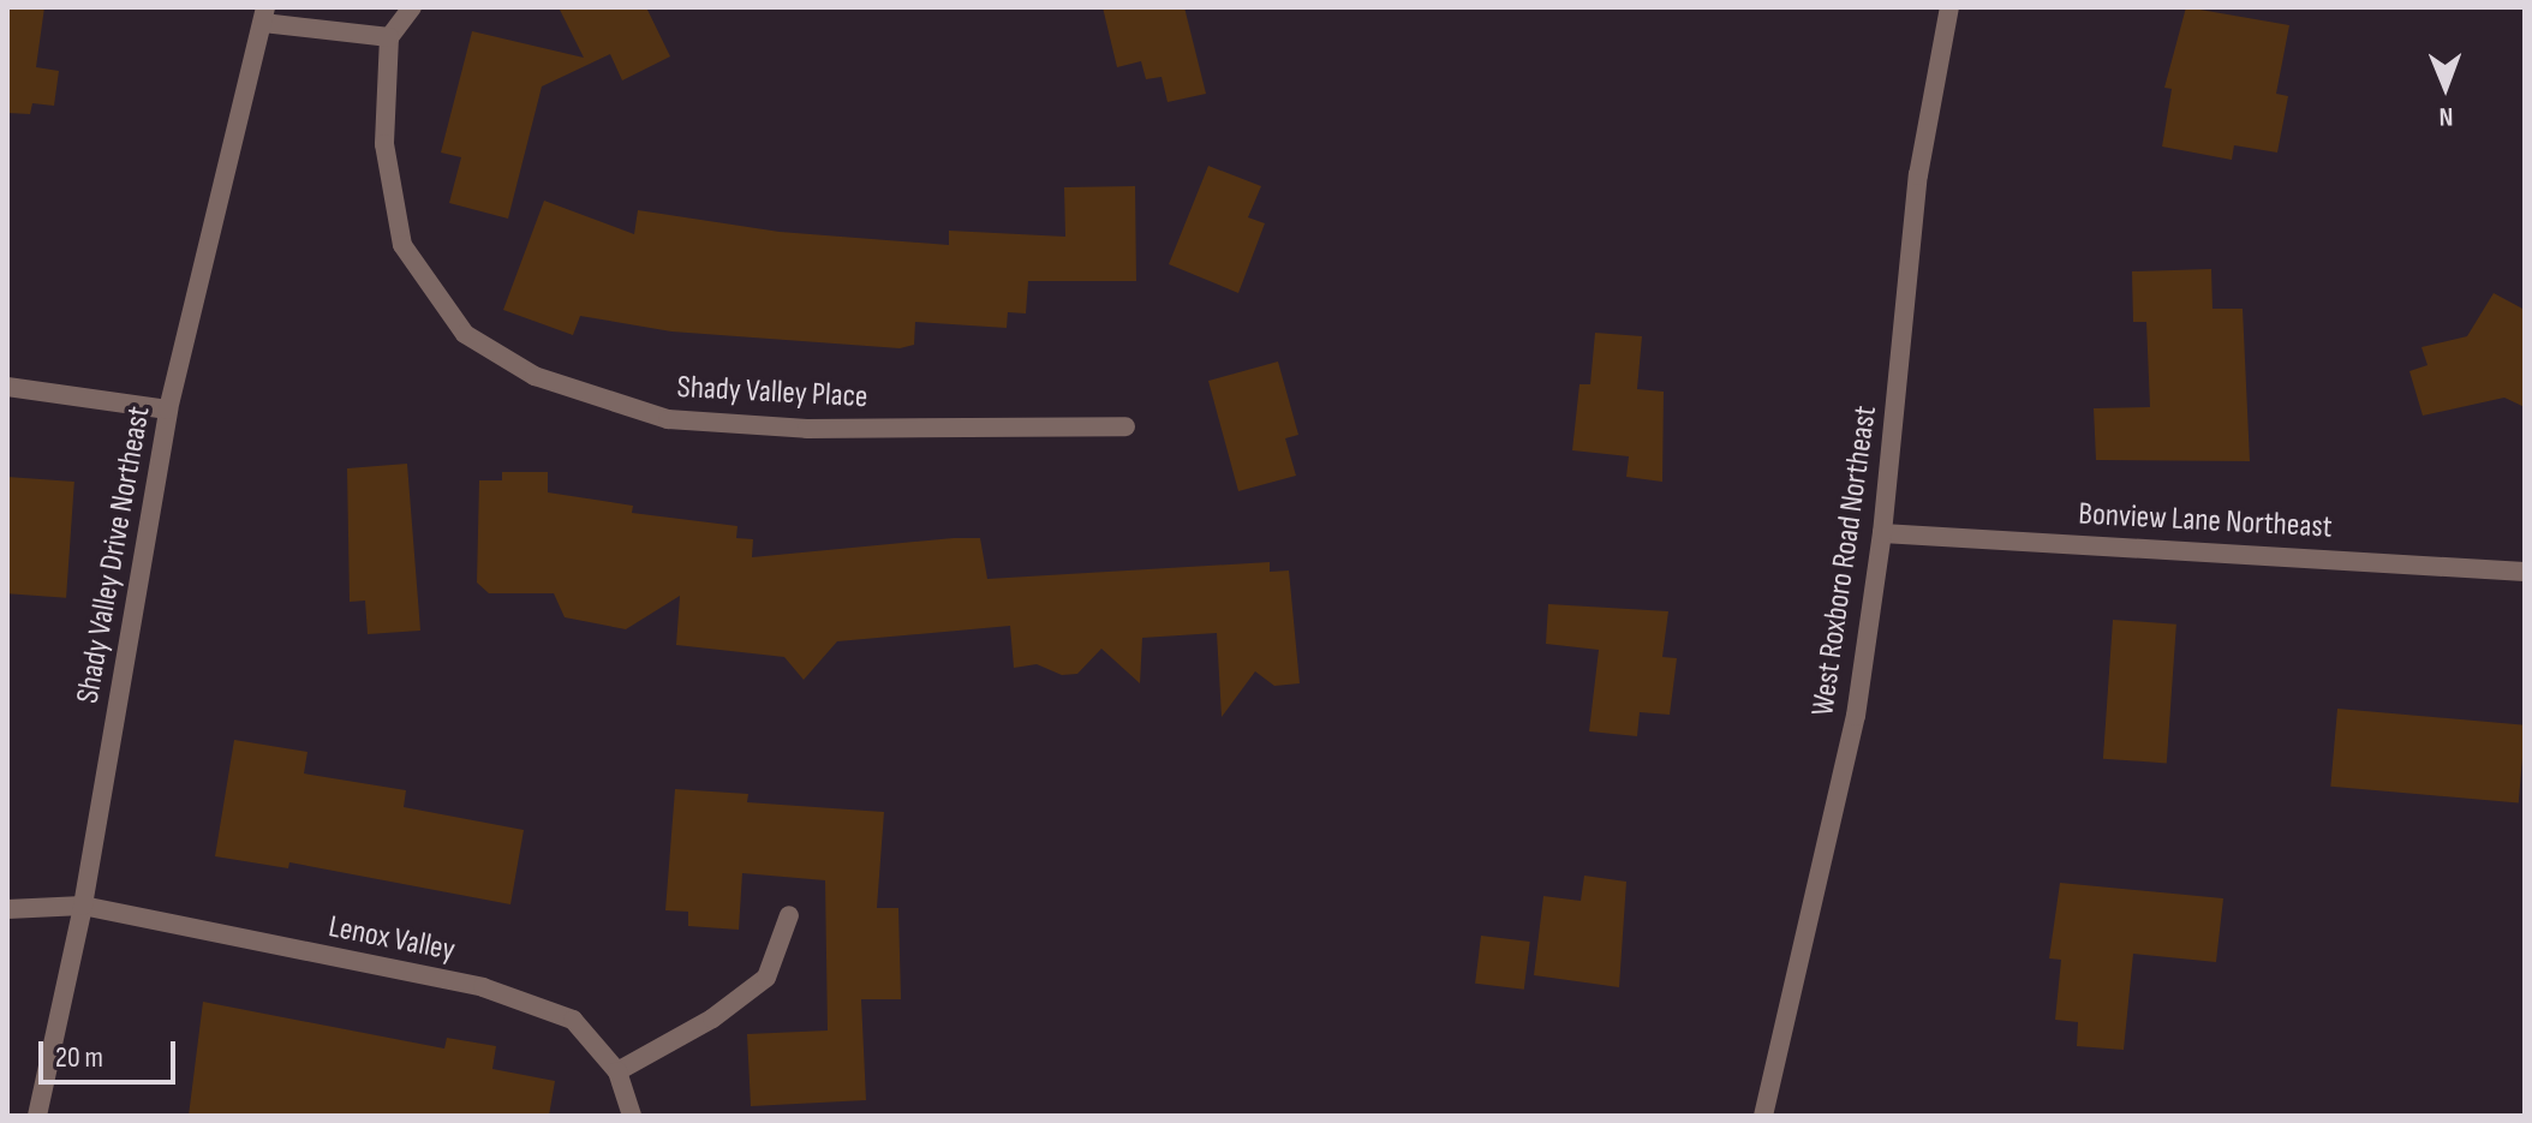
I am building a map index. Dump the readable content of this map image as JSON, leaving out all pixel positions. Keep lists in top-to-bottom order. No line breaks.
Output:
{"streets":{"street":["Shady Valley Place","Bonview Lane Northeast","Shady Valley Drive Northeast","West Roxboro Road Northeast","Lenox Valley"]},"crossings":[["Bonview Lane Northeast","West Roxboro Road Northeast"],["Shady Valley Drive Northeast","Lenox Valley"]],"scale_bar":"20 m","north":"bottom"}
